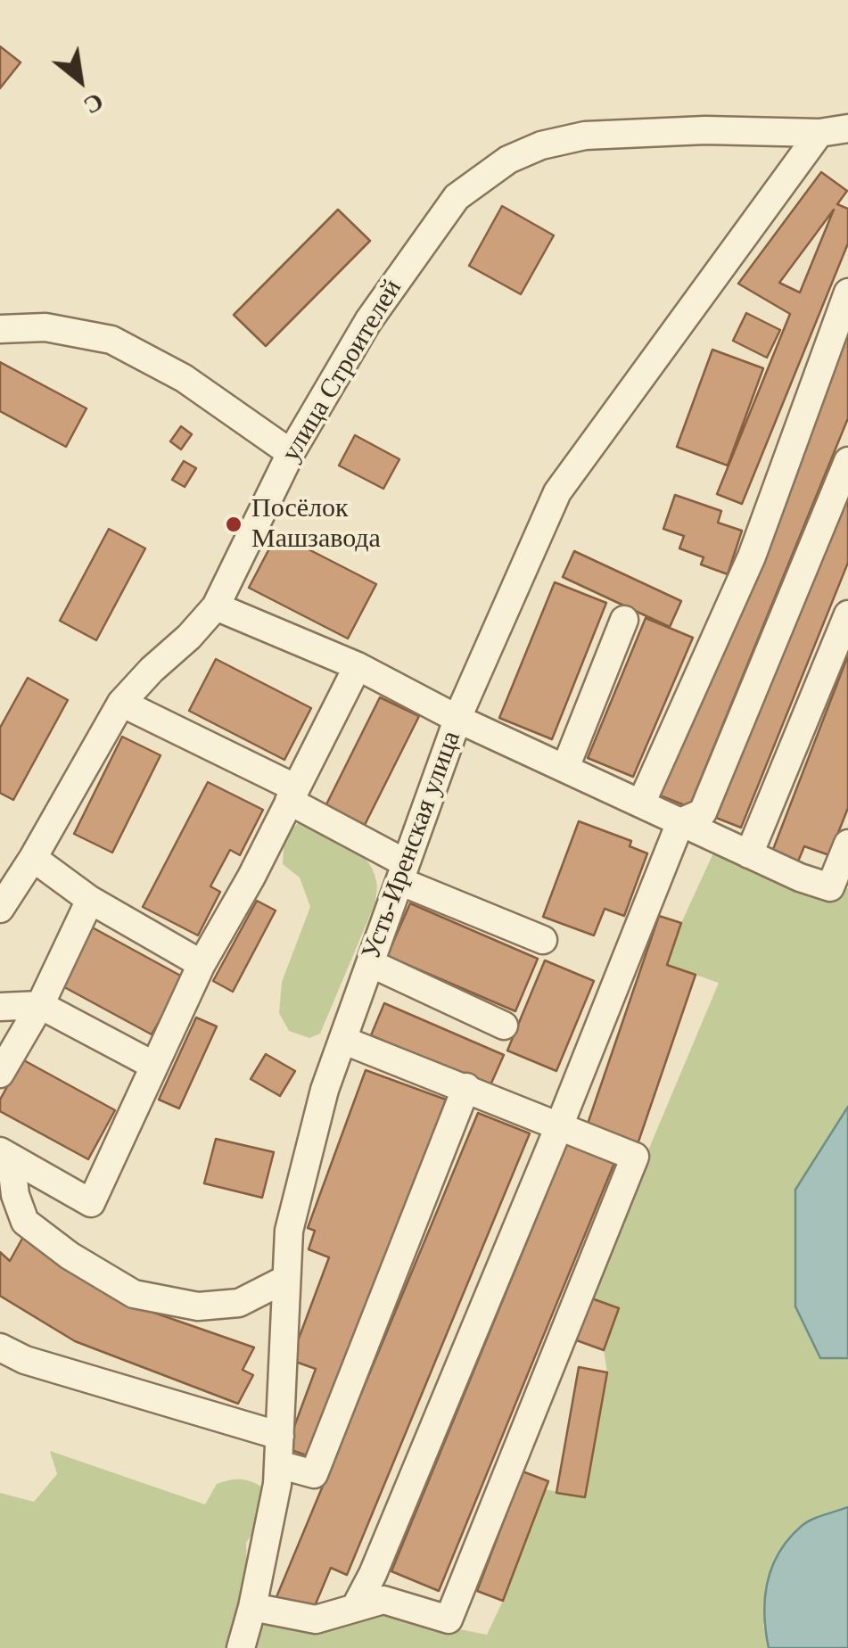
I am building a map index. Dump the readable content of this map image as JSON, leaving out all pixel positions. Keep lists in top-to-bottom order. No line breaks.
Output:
{"streets":{"street":["улица Строителей","Усть-Иренская улица"]},"crossings":[["улица Строителей","Усть-Иренская улица"]],"places":["Посёлок Машзавода"],"north":"bottom right"}
